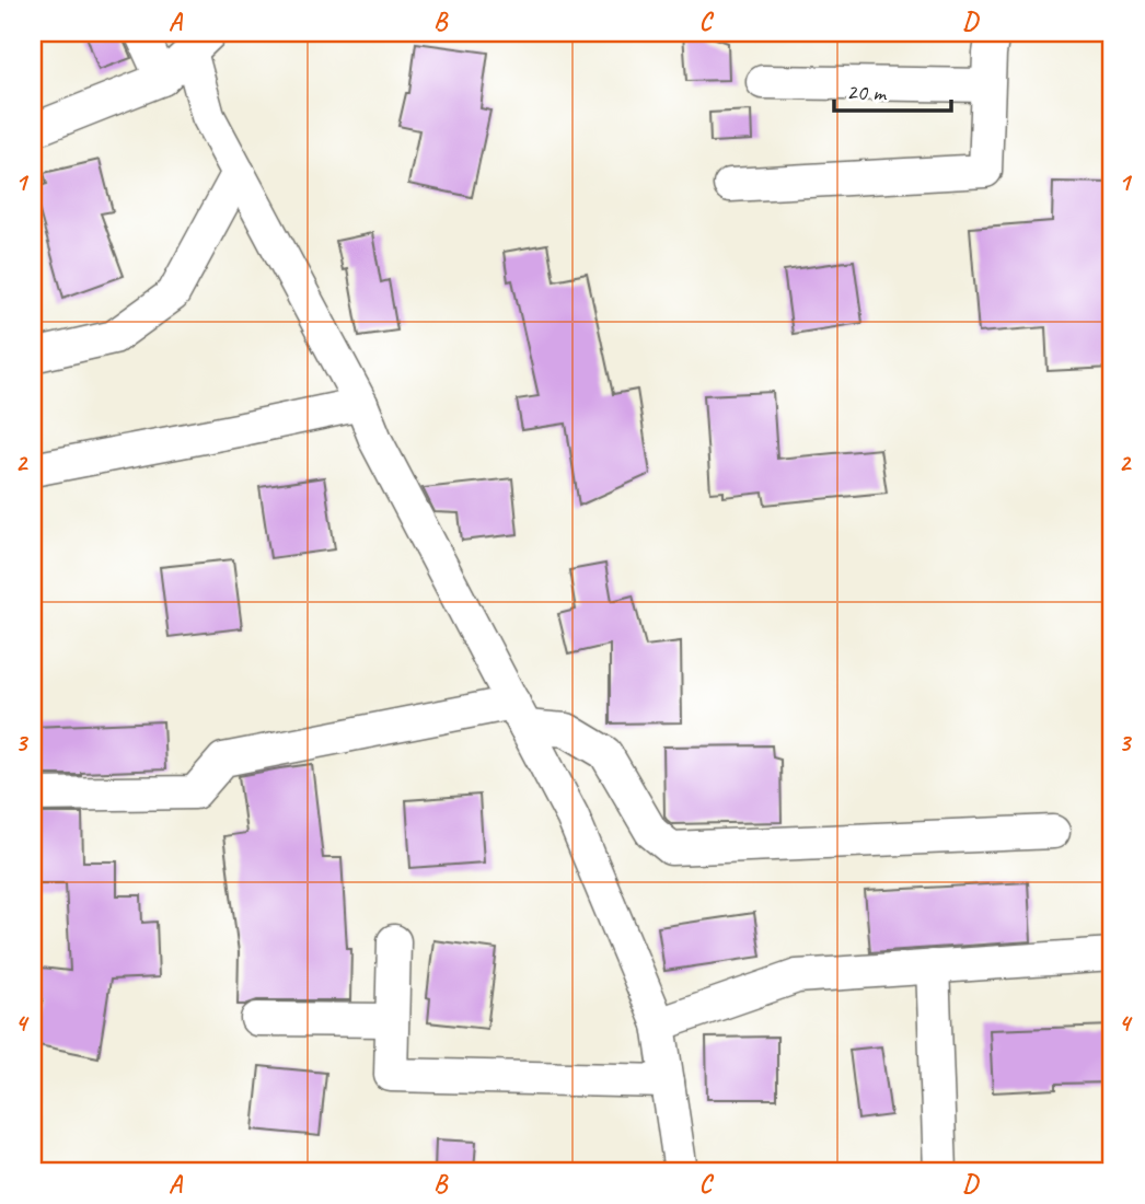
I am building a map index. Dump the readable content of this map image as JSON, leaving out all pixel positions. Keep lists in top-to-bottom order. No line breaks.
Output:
{"scale_bar":"20 m","grid":{"columns":["A","B","C","D"],"rows":["1","2","3","4"]}}
